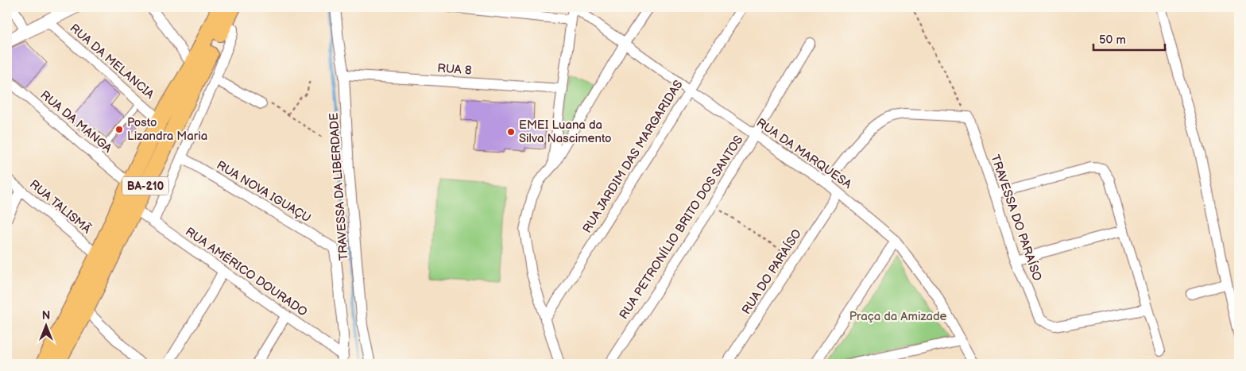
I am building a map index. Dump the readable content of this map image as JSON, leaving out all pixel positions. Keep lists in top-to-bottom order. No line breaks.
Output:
{"streets":{"main road":["BA-210"],"street":["RUA DA MELANCIA","RUA 8","RUA DA MANGA","RUA DA MARQUESA","RUA JARDIM DAS MARGARIDAS","TRAVESSA DA LIBERDADE","RUA NOVA IGUAÇU","RUA TALISMÃ","TRAVESSA DO PARAÍSO","RUA PETRONÍLIO BRITO DOS SANTOS","RUA AMÉRICO DOURADO","RUA DO PARAÍSO"]},"crossings":[["RUA DA MELANCIA","BA-210"],["RUA 8","TRAVESSA DA LIBERDADE"],["RUA DA MANGA","BA-210"],["RUA DA MARQUESA","RUA JARDIM DAS MARGARIDAS"],["RUA DA MARQUESA","RUA PETRONÍLIO BRITO DOS SANTOS"],["RUA DA MARQUESA","RUA DO PARAÍSO"],["BA-210","RUA TALISMÃ"],["BA-210","RUA AMÉRICO DOURADO"],["RUA NOVA IGUAÇU","RUA AMÉRICO DOURADO"]],"parks":["Praça da Amizade"],"places":["Posto Lizandra Maria","EMEI Luana da Silva Nascimento"],"scale_bar":"50 m","north":"top"}
